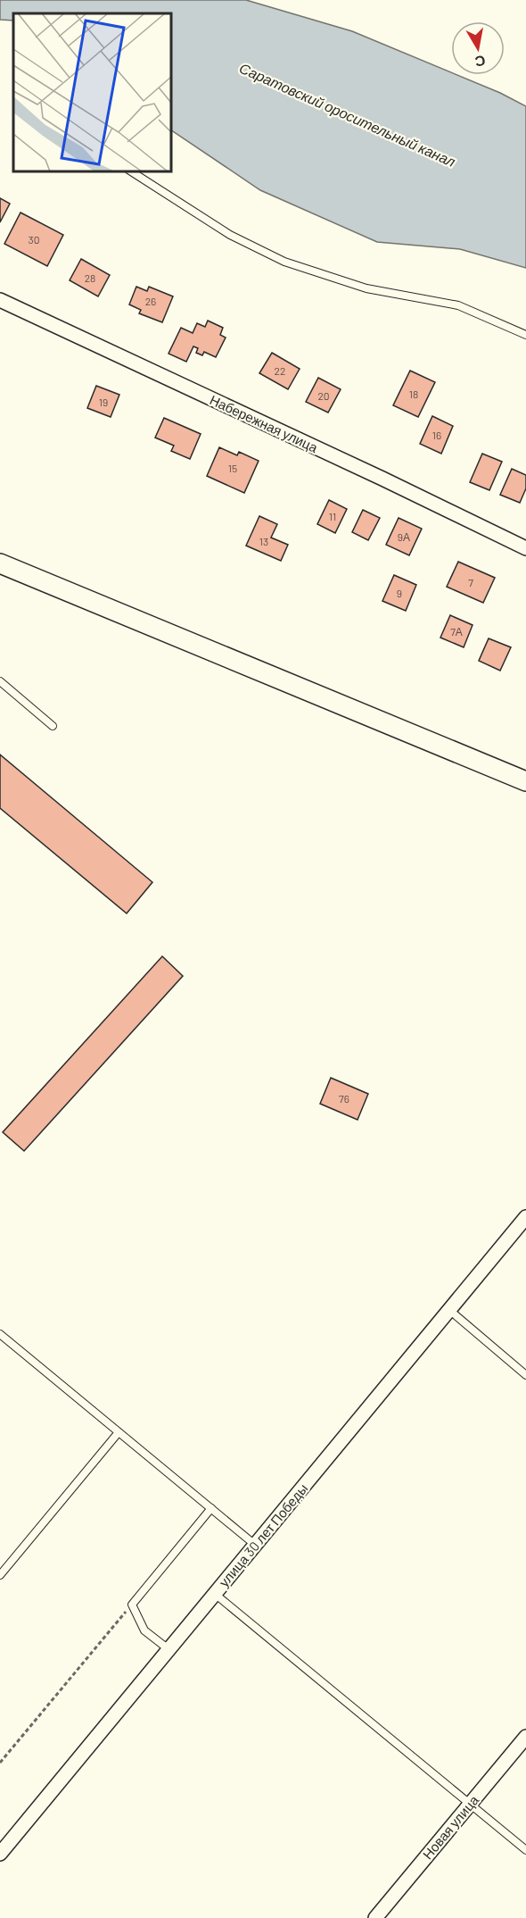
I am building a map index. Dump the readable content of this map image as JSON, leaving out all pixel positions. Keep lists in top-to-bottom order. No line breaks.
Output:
{"streets":{"street":["Набережная улица","улица 30 лет Победы","Новая улица"]},"water":["Саратовский оросительный канал"],"house_numbers":["30","28","26","22","18","20","19","16","15","11","9А","13","7","9","7А","76"],"north":"bottom"}
